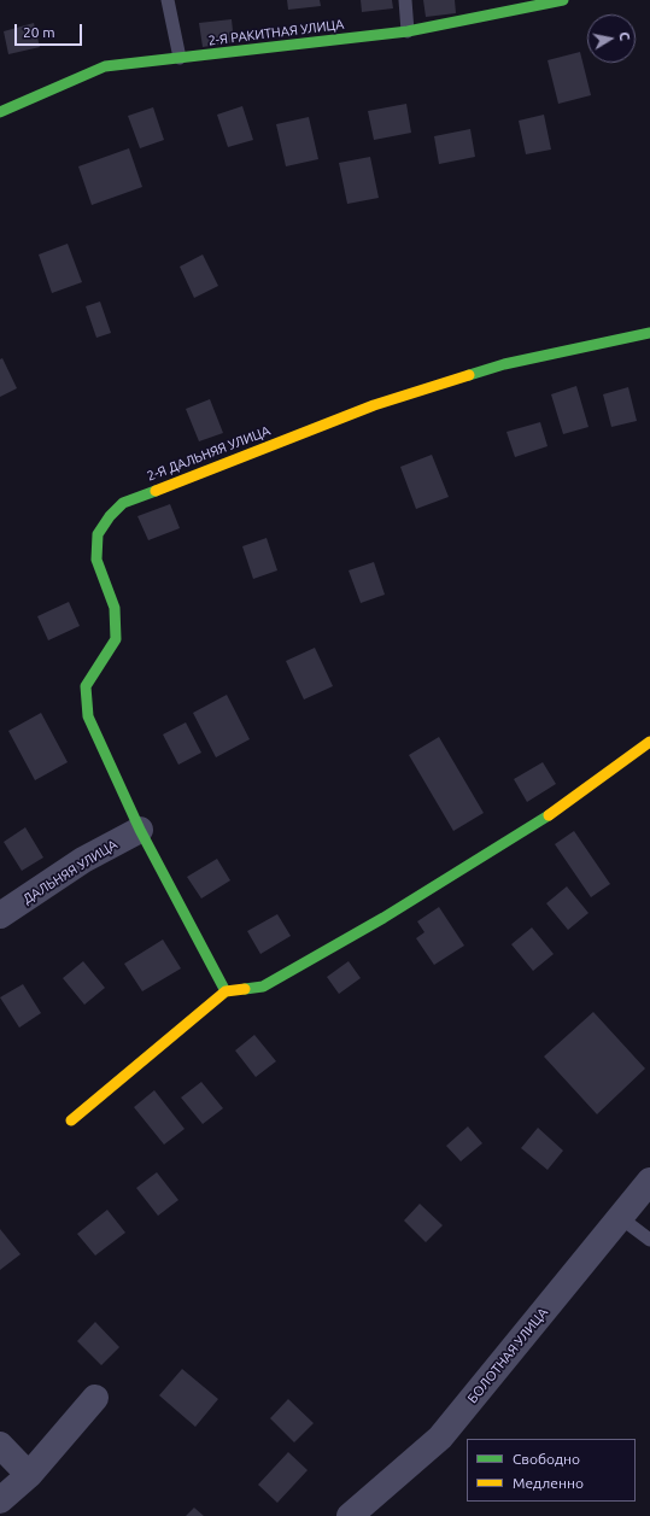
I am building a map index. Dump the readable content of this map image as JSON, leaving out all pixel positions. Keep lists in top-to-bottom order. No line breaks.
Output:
{"streets":{"street":["2-Я РАКИТНАЯ УЛИЦА","2-Я ДАЛЬНЯЯ УЛИЦА","ДАЛЬНЯЯ УЛИЦА","БОЛОТНАЯ УЛИЦА"]},"crossings":[["2-Я ДАЛЬНЯЯ УЛИЦА","ДАЛЬНЯЯ УЛИЦА"]],"legend":["Свободно","Медленно"],"scale_bar":"20 m","north":"right"}
